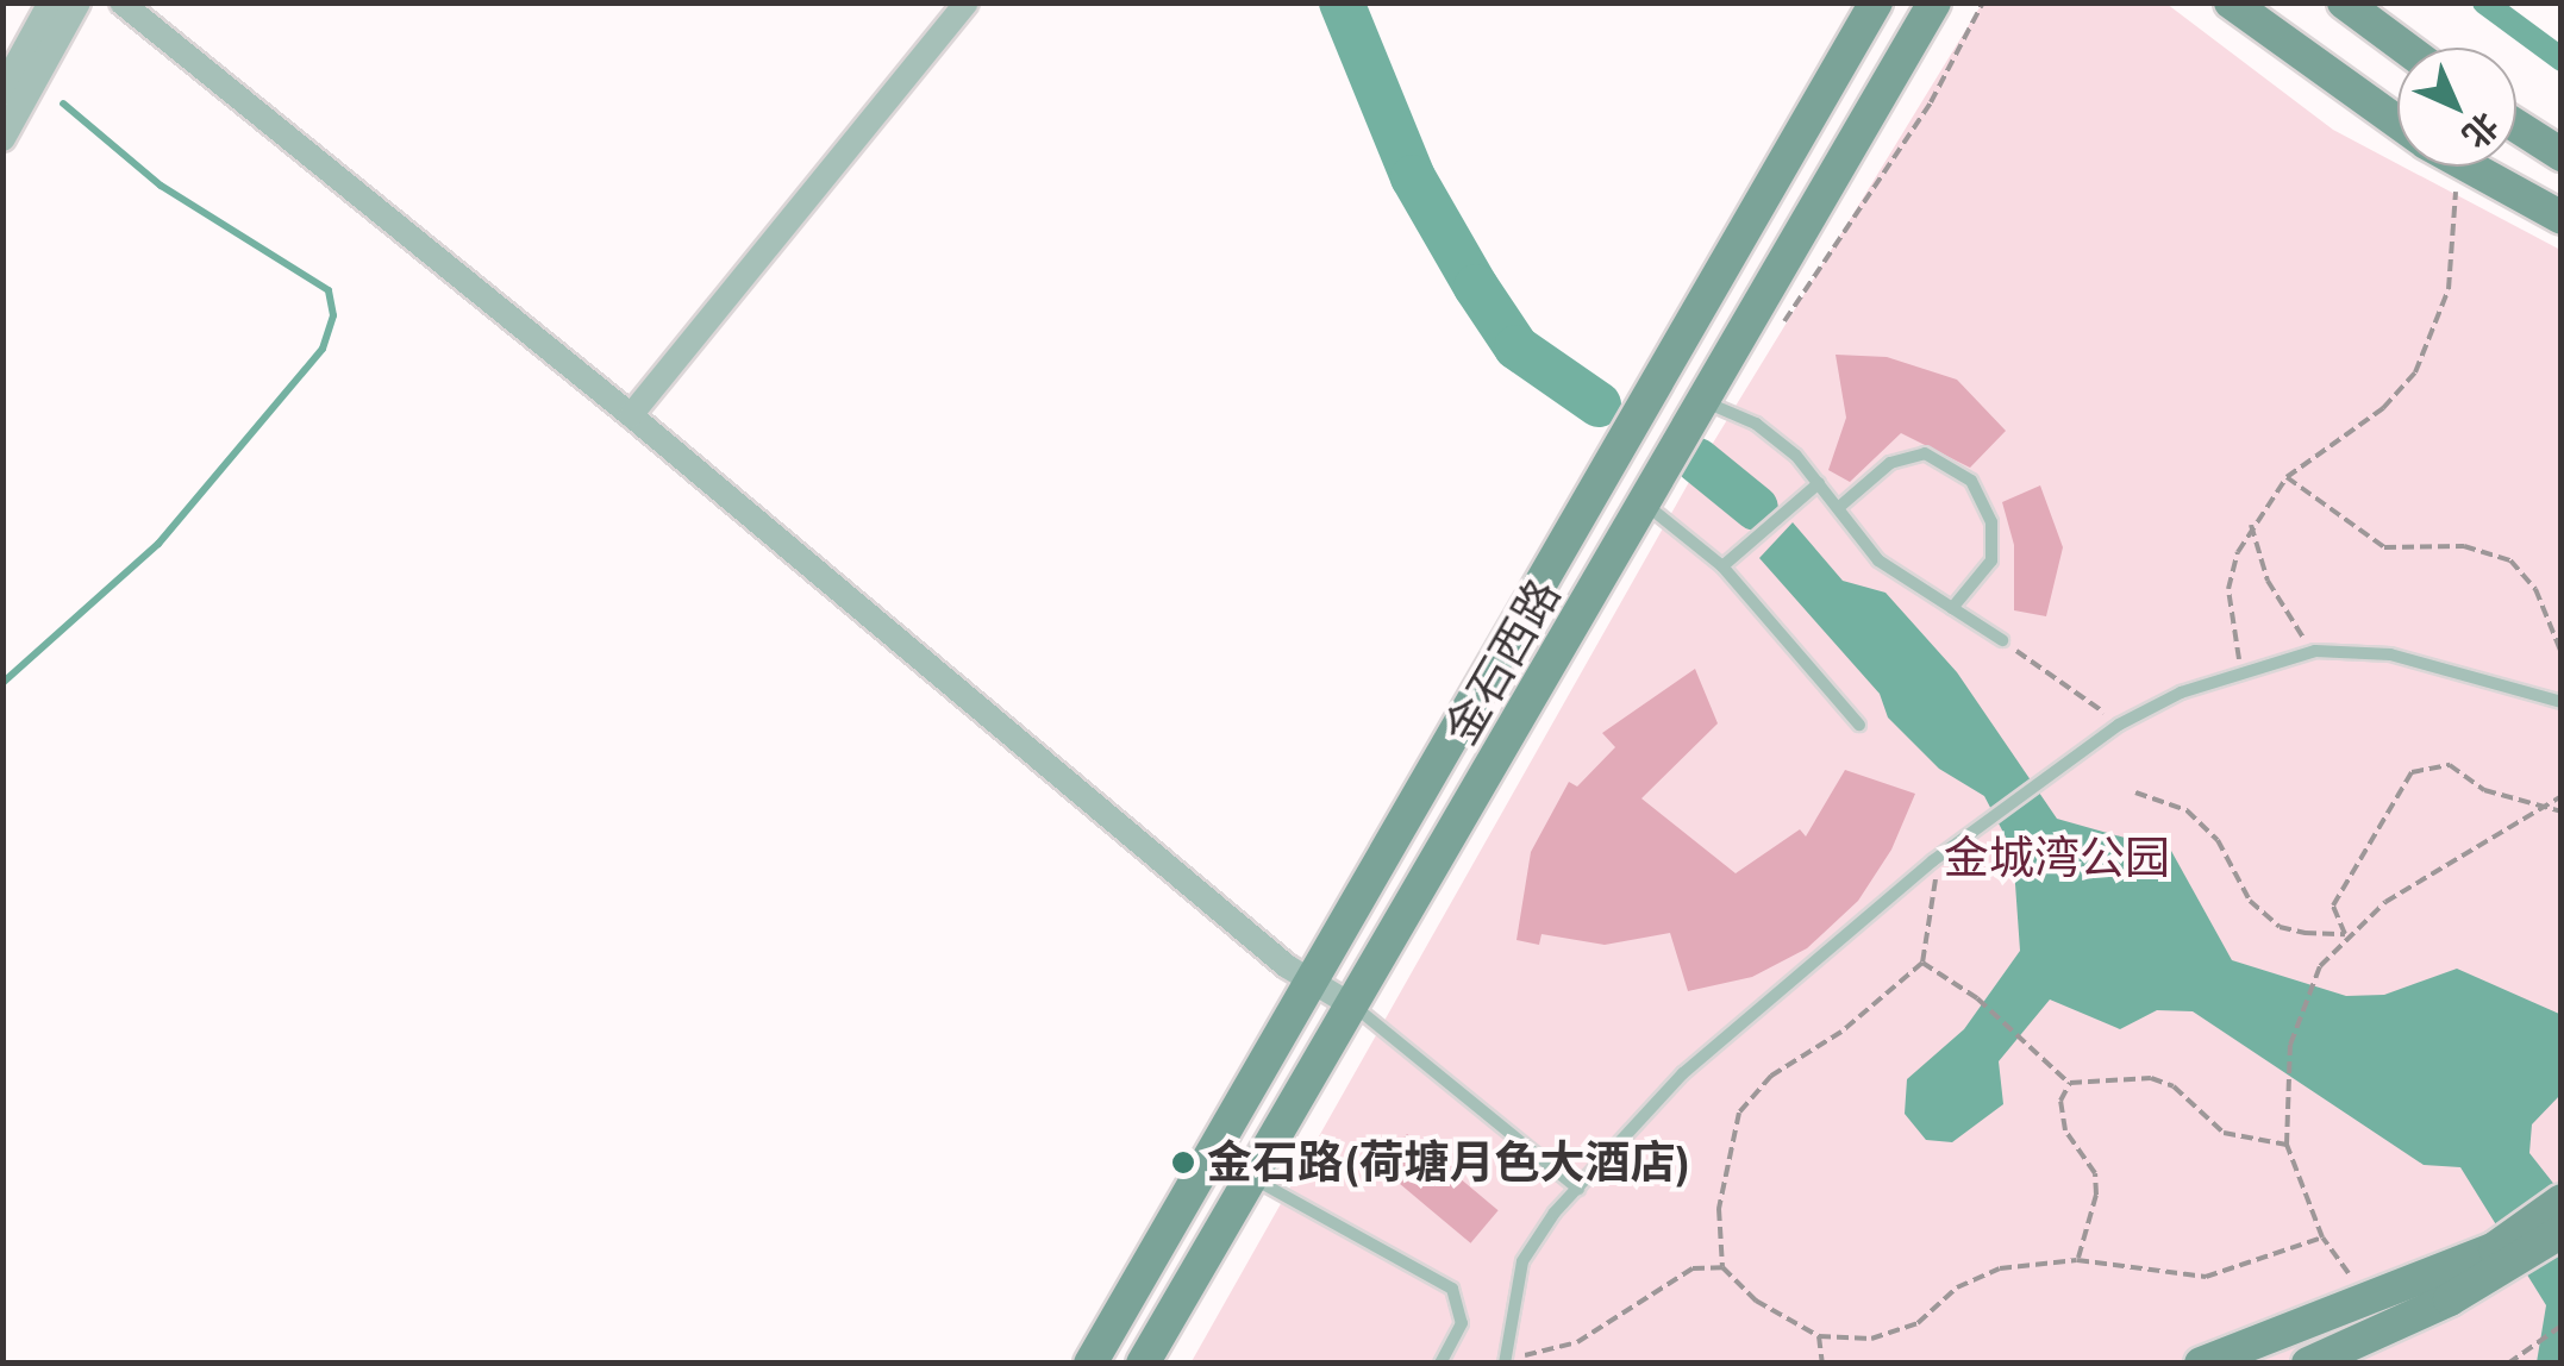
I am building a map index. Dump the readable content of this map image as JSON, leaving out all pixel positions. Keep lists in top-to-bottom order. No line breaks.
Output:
{"streets":{"main road":["金石西路"]},"parks":["金城湾公园"],"places":["金石路(荷塘月色大酒店)"],"north":"bottom right"}
